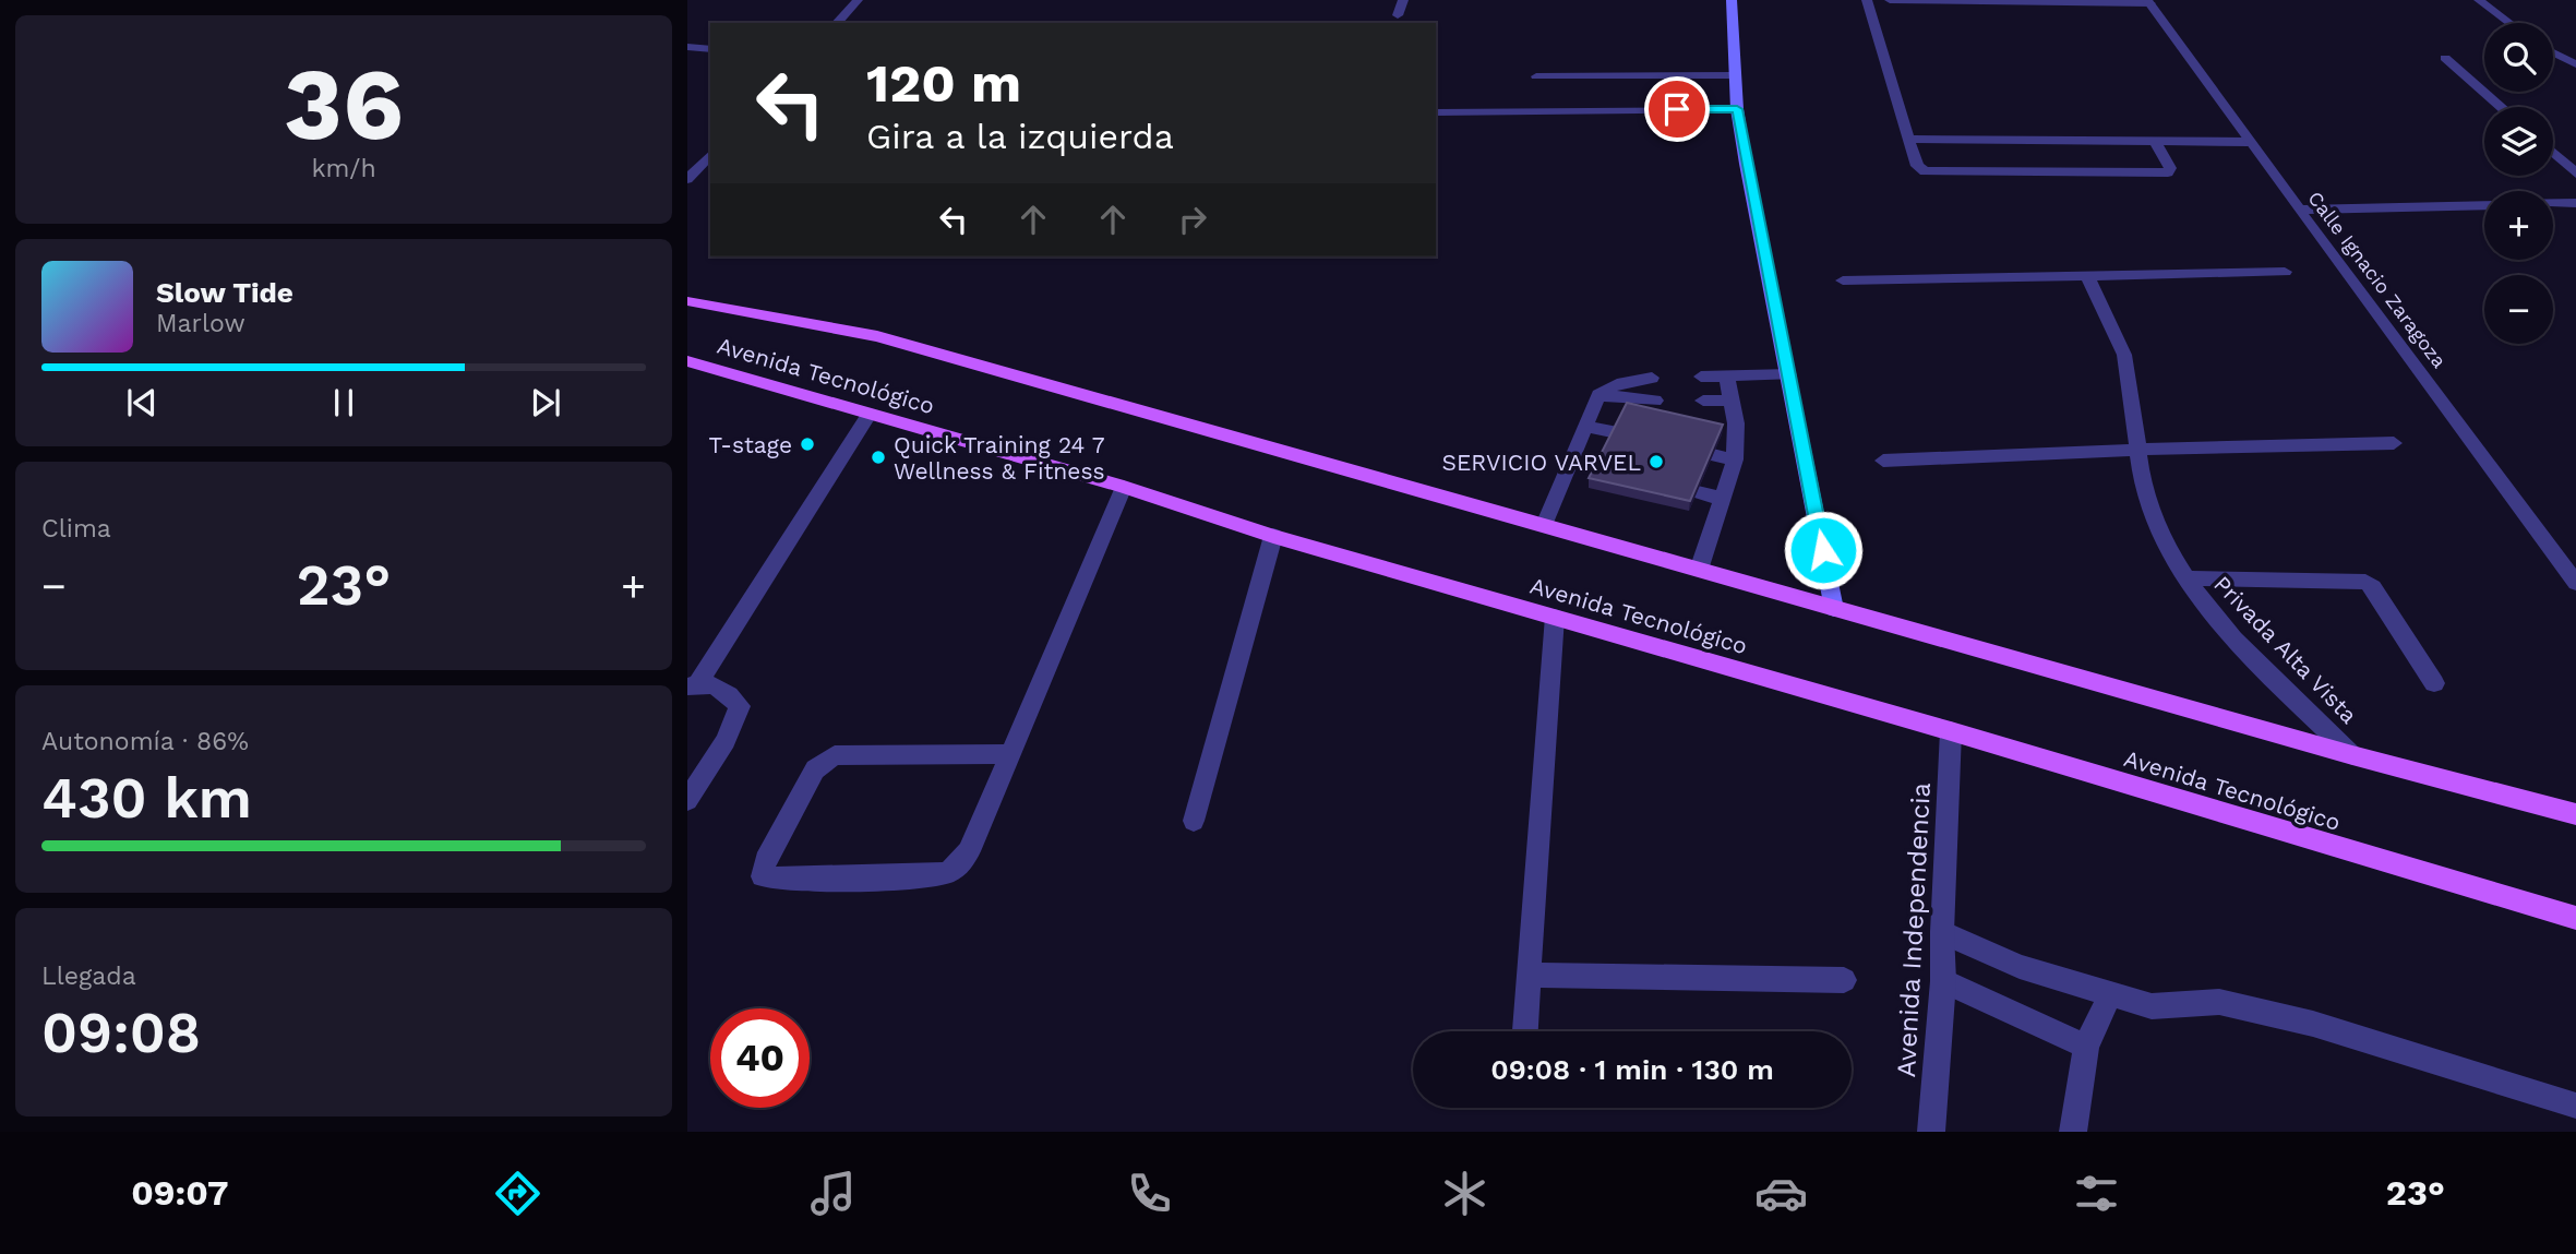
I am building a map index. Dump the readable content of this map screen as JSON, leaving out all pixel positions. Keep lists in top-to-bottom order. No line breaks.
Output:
{"streets":{"main road":["Avenida Tecnológico"],"street":["Calle Ignacio Zaragoza","Privada Alta Vista","Avenida Independencia"]},"crossings":[["Avenida Tecnológico","Privada Alta Vista"],["Avenida Tecnológico","Avenida Independencia"]],"places":["T-stage","Quick Training 24 7 Wellness & Fitness","SERVICIO VARVEL"],"page":{"tile":[["36","km/h"],"Clima",["Autonomía · 86%","430 km"],["Llegada","09:08"]],"map_buttons":["+","−"],"turn":["120 m","Gira a la izquierda"],"song":["Slow Tide","Marlow"],"heat":["−","23°","+"],"limit":"40","trip":"09:08 · 1 min · 130 m","tabs":["09:07","23°"]}}
